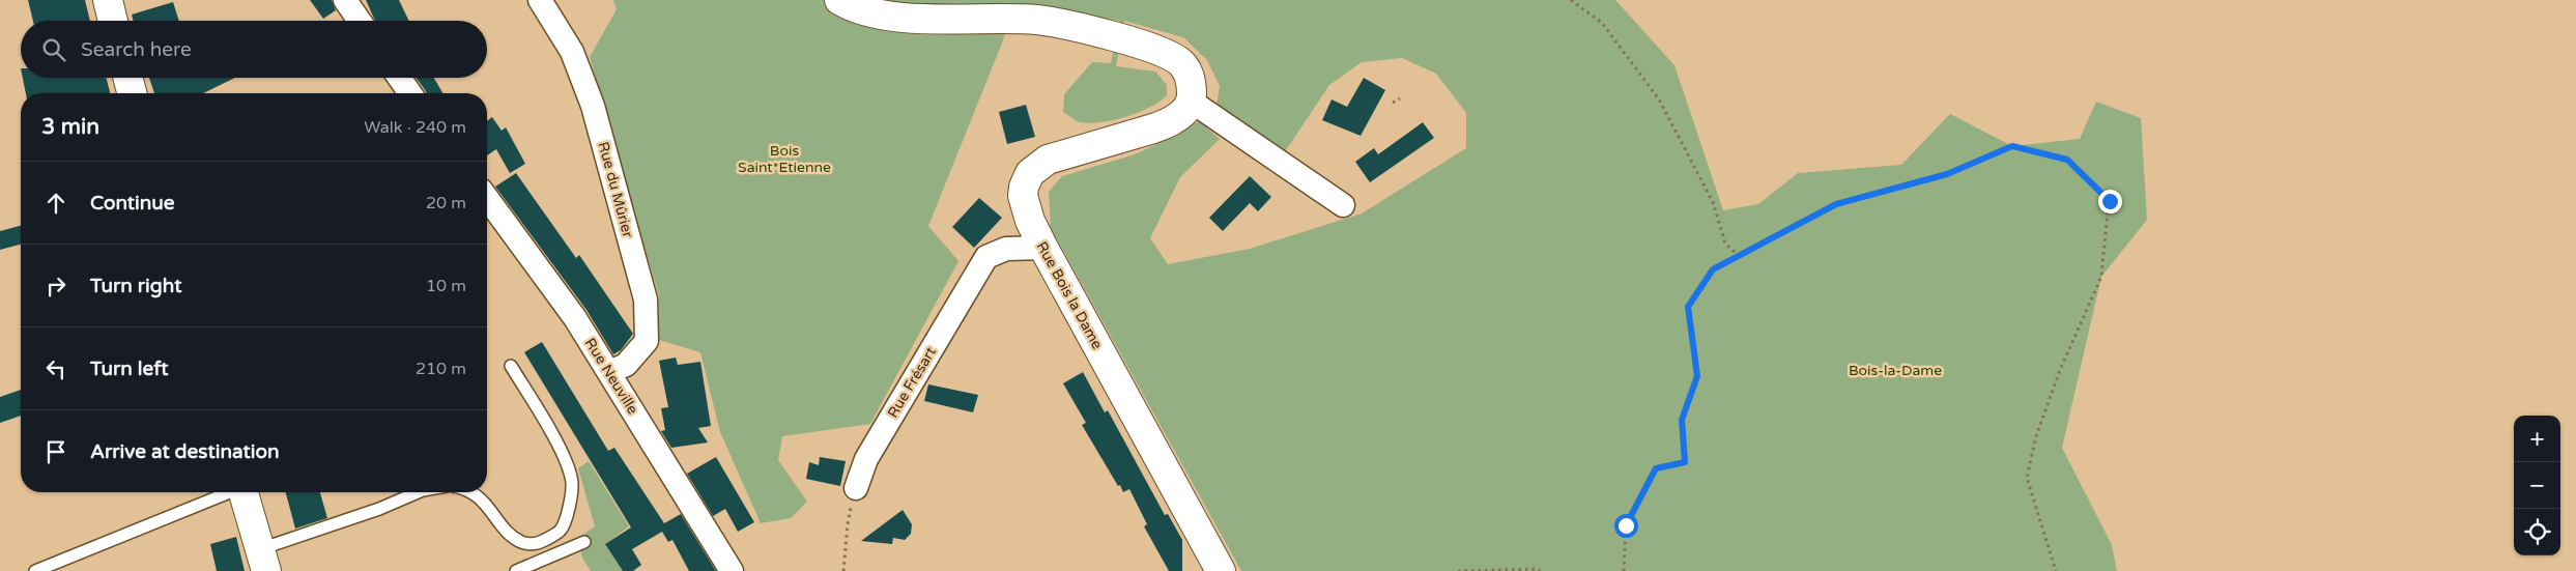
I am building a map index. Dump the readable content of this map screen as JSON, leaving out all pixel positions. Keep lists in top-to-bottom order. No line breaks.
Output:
{"streets":{"street":["Rue du Mûrier","Rue Bois la Dame","Rue Neuville","Rue Frésart"]},"crossings":[["Rue du Mûrier","Rue Neuville"],["Rue Bois la Dame","Rue Frésart"]],"parks":["Bois Saint*Etienne","Bois-la-Dame"],"page":{"search":"Search here","heading":["3 min","Walk · 240 m"],"list":[["Continue","20 m"],["Turn right","10 m"],["Turn left","210 m"],"Arrive at destination"],"map_buttons":["+","−"]}}
